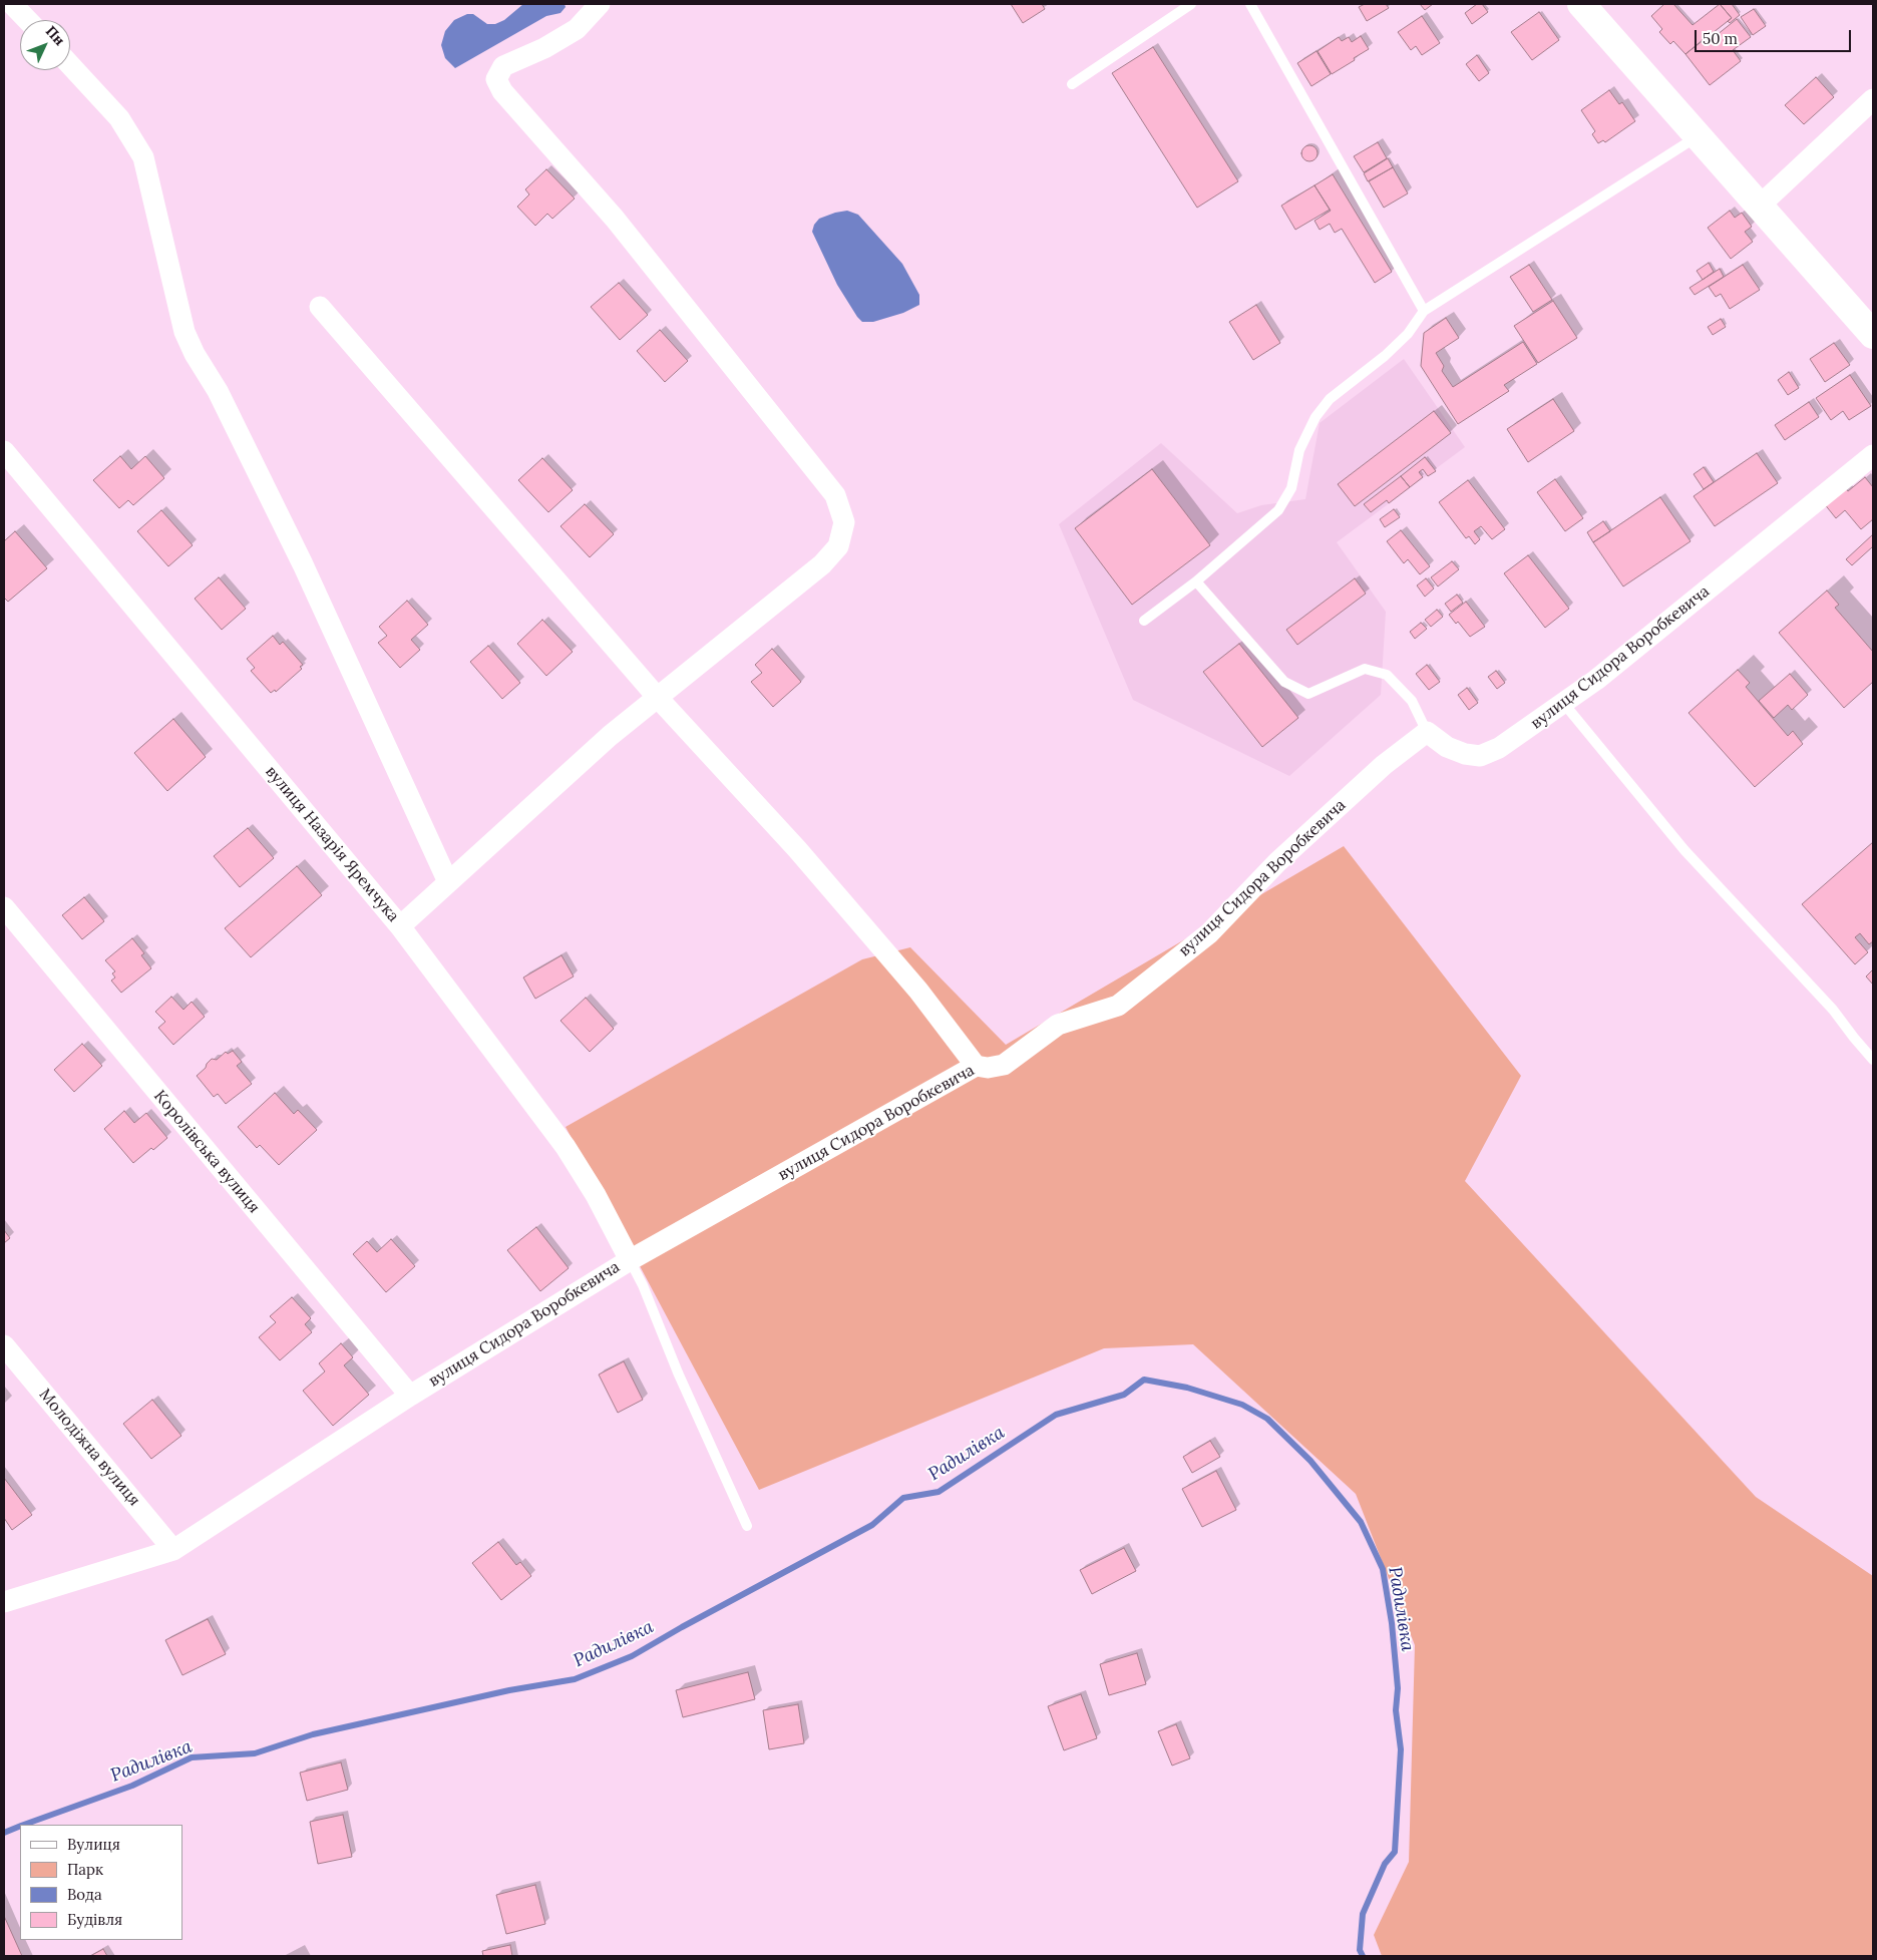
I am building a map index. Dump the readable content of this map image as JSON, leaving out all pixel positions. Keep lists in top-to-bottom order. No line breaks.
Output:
{"streets":{"street":["вулиця Сидора Воробкевича","вулиця Назарія Яремчука","Королівська вулиця","Молодіжна вулиця"]},"crossings":[["вулиця Сидора Воробкевича","вулиця Назарія Яремчука"],["вулиця Сидора Воробкевича","Королівська вулиця"],["вулиця Сидора Воробкевича","Молодіжна вулиця"]],"water":["Радилівка"],"legend":["Вулиця","Парк","Вода","Будівля"],"scale_bar":"50 m","north":"top right"}
